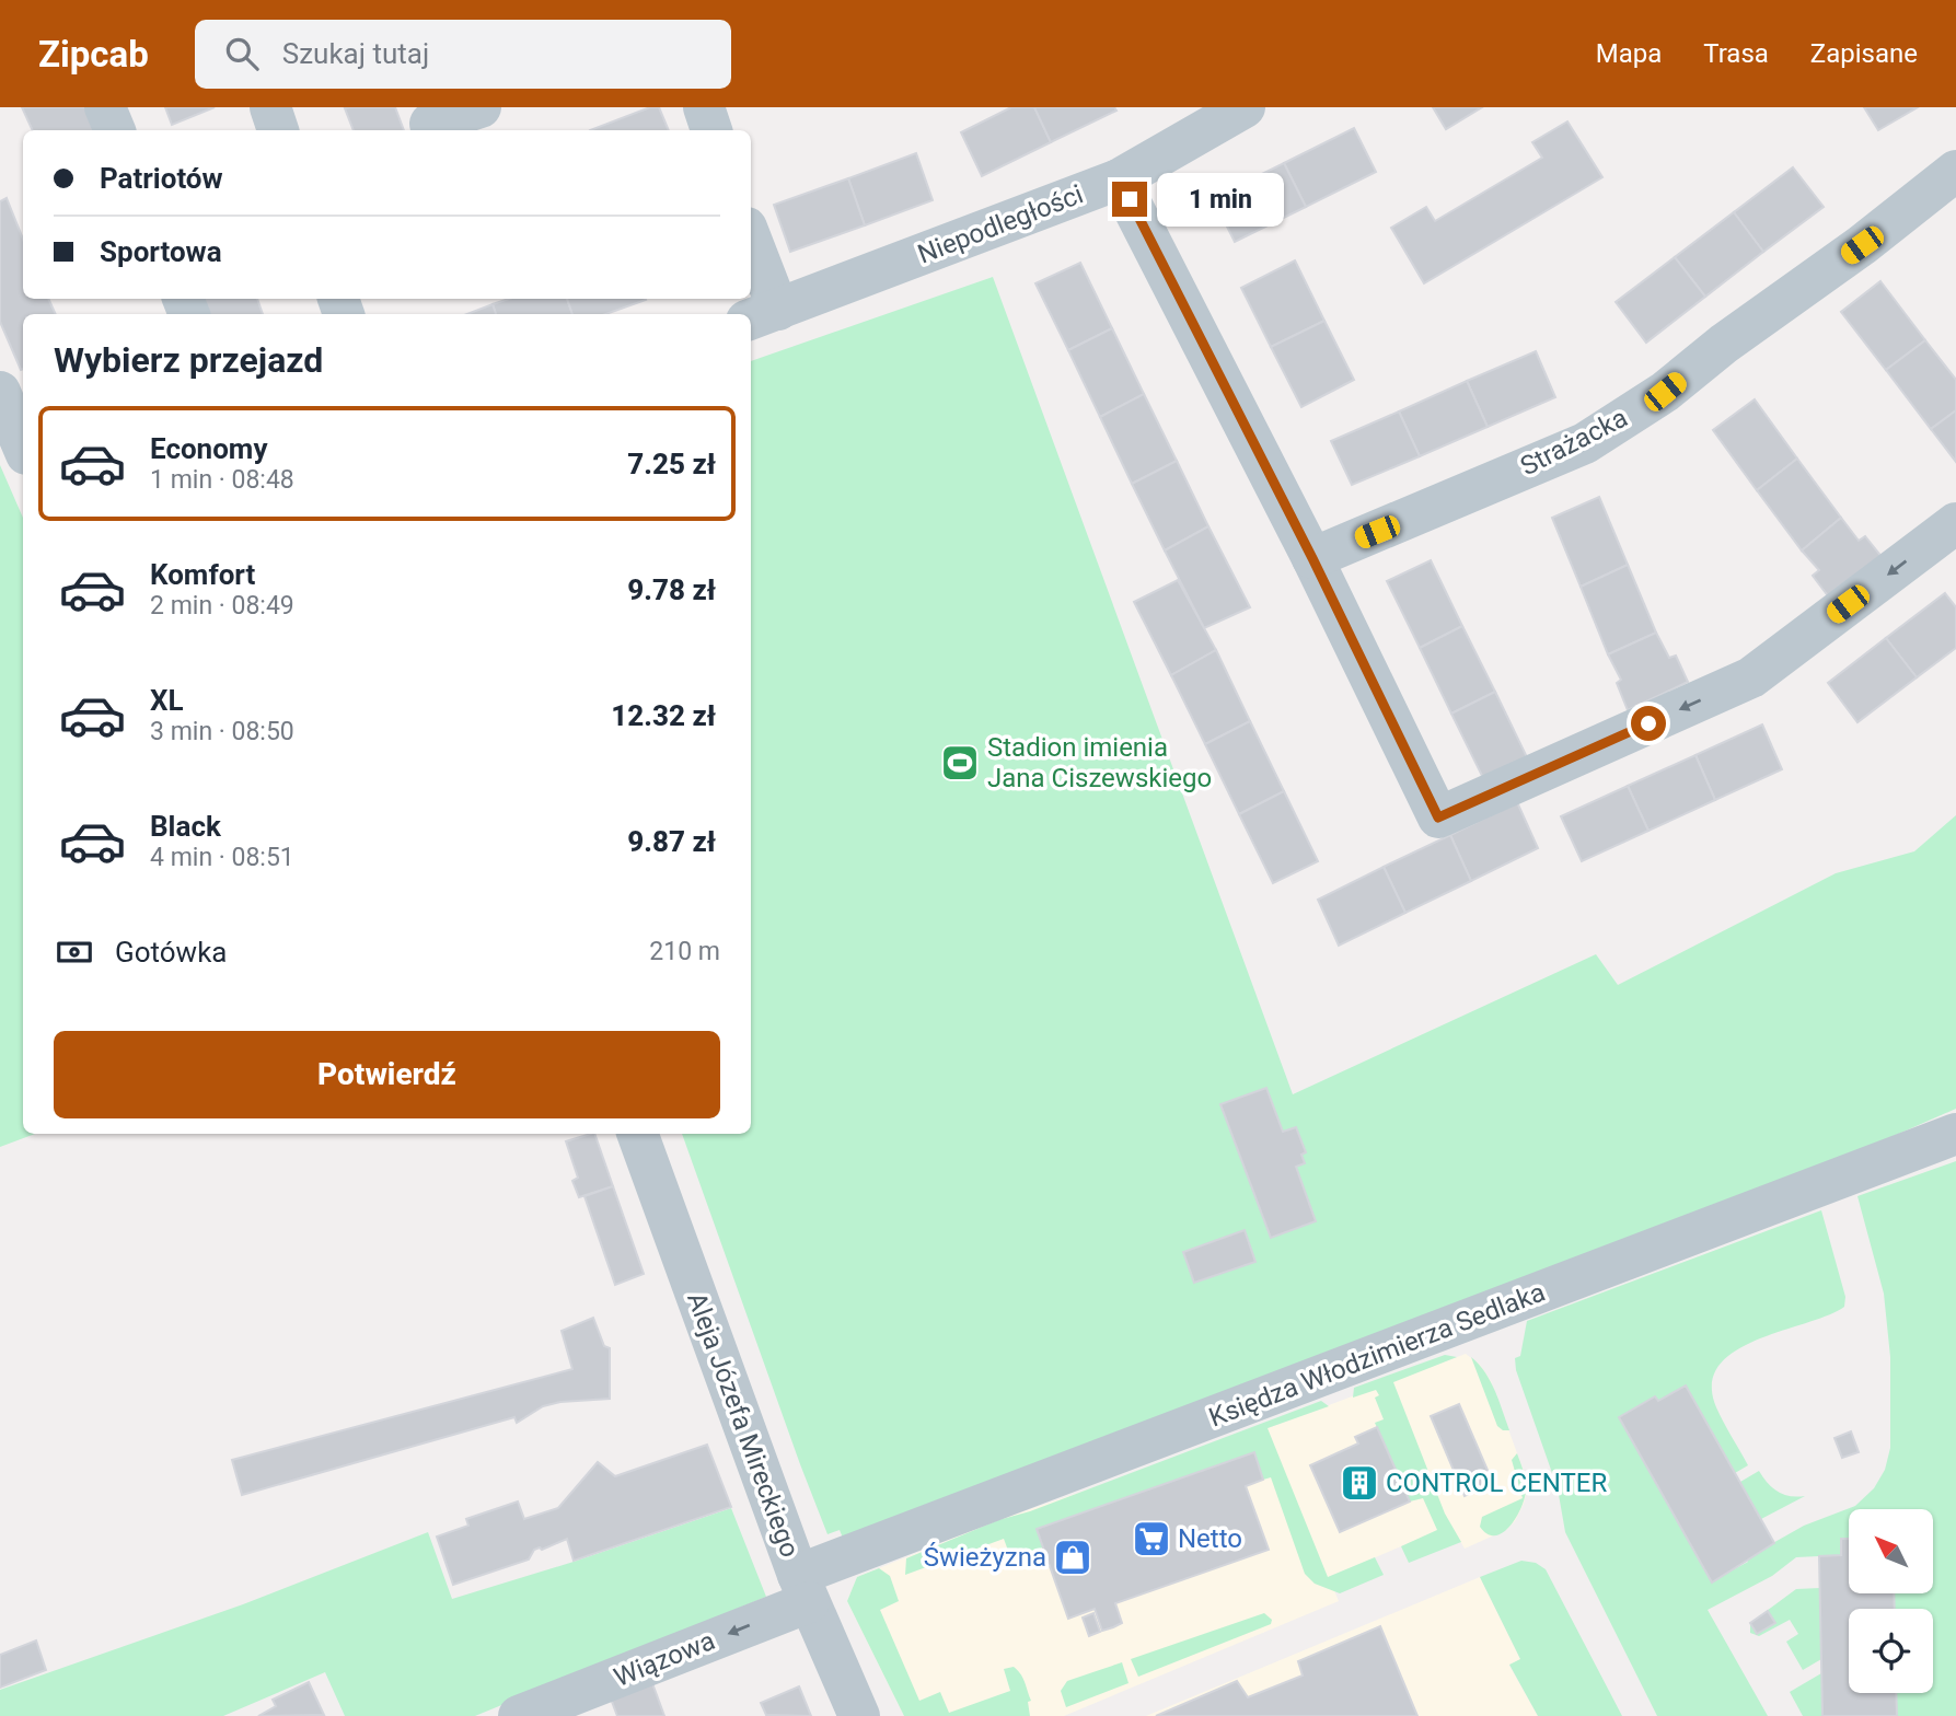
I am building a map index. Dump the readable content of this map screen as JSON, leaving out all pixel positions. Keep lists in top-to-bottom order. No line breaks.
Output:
{"streets":{"street":["Niepodległości","Strażacka","Księdza Włodzimierza Sedlaka","Aleja Józefa Mireckiego","Wiązowa"]},"crossings":[["Księdza Włodzimierza Sedlaka","Aleja Józefa Mireckiego"],["Księdza Włodzimierza Sedlaka","Wiązowa"],["Aleja Józefa Mireckiego","Wiązowa"]],"one_way":["Wiązowa"],"places":{"sports":["Stadion imienia Jana Ciszewskiego"],"building":["CONTROL CENTER"],"supermarket":["Netto"],"shop":["Świeżyzna"]},"north":"top left","page":{"header":"Zipcab","search":"Szukaj tutaj","nav":["Mapa","Trasa","Zapisane"],"banner":["Patriotów","Sportowa"],"bubble":"1 min","heading":"Wybierz przejazd","list":[{"name":"Economy","note":"1 min · 08:48","value":"7.25 zł"},{"name":"Komfort","note":"2 min · 08:49","value":"9.78 zł"},{"name":"XL","note":"3 min · 08:50","value":"12.32 zł"},{"name":"Black","note":"4 min · 08:51","value":"9.87 zł"}],"pay":["Gotówka","210 m"],"buttons":"Potwierdź"}}
